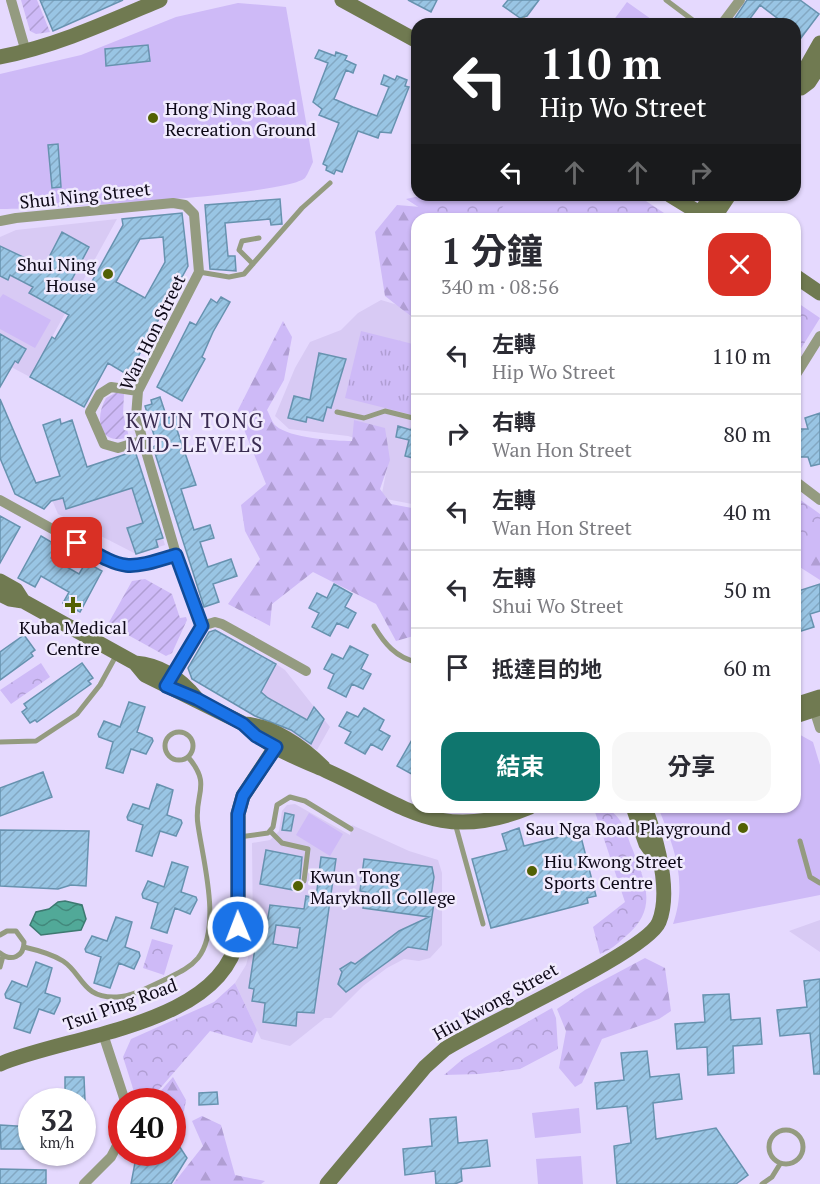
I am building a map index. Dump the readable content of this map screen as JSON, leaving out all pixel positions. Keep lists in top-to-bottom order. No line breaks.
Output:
{"streets":{"main road":["Hiu Kwong Street","Tsui Ping Road"],"street":["Shui Ning Street","Wan Hon Street"]},"crossings":[["Shui Ning Street","Wan Hon Street"]],"districts":["KWUN TONG MID-LEVELS"],"places":{"other":["Hong Ning Road Recreation Ground","Shui Ning House","Sau Nga Road Playground","Hiu Kwong Street Sports Centre","Kwun Tong Maryknoll College"],"health":["Kuba Medical Centre"]},"page":{"turn":["110 m","Hip Wo Street"],"heading":["1 分鐘","340 m · 08:56"],"list":[{"name":"左轉","note":"Hip Wo Street","value":"110 m"},{"name":"右轉","note":"Wan Hon Street","value":"80 m"},{"name":"左轉","note":"Wan Hon Street","value":"40 m"},{"name":"左轉","note":"Shui Wo Street","value":"50 m"},{"name":"抵達目的地","value":"60 m"}],"buttons":["結束","分享"],"speed":"32 km/h","limit":"40"}}
